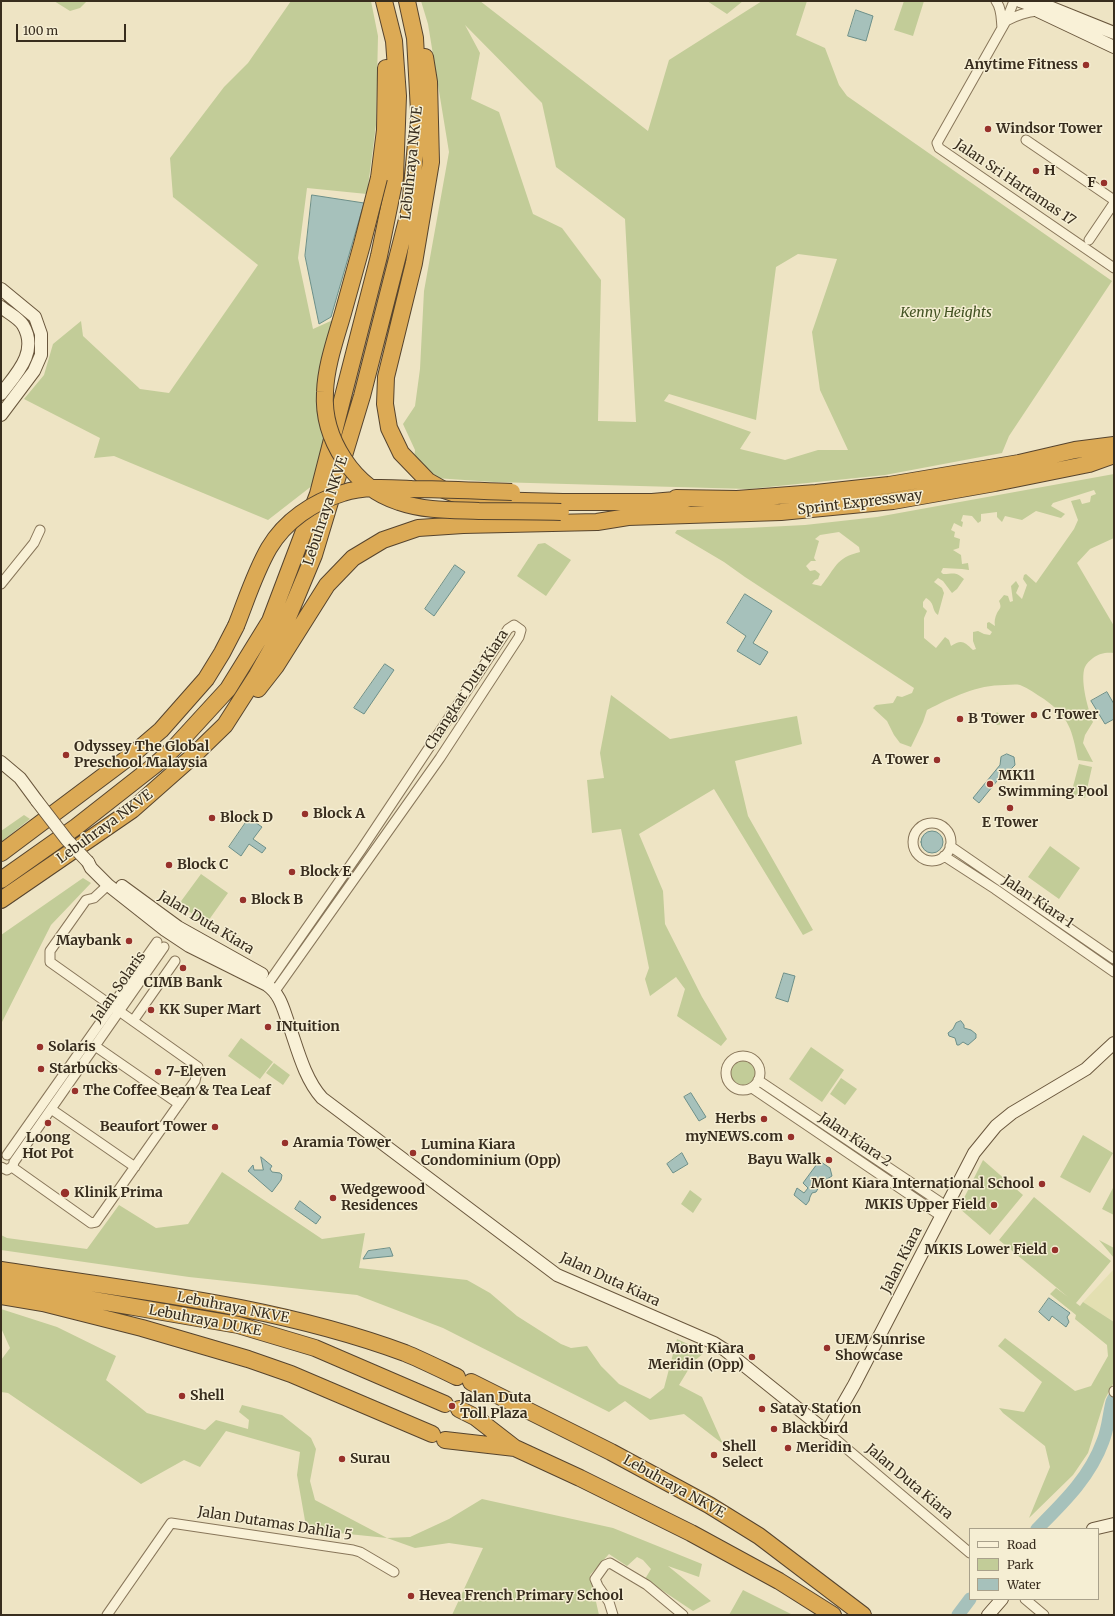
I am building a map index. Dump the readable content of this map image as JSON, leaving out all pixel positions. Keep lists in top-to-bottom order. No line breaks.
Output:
{"streets":{"highway":["Lebuhraya NKVE","Sprint Expressway","Lebuhraya DUKE"],"main road":["Jalan Duta Kiara","Jalan Kiara"],"street":["Jalan Sri Hartamas 17","Changkat Duta Kiara","Jalan Kiara 1","Jalan Solaris","Jalan Kiara 2","Jalan Dutamas Dahlia 5"]},"crossings":[["Changkat Duta Kiara","Jalan Duta Kiara"],["Jalan Duta Kiara","Jalan Kiara"],["Jalan Kiara 2","Jalan Kiara"]],"parks":["Kenny Heights"],"places":["Anytime Fitness","Windsor Tower","H","F","C Tower","B Tower","Odyssey The Global Preschool Malaysia","A Tower","MK11 Swimming Pool","E Tower","Block A","Block D","Block C","Block E","Block B","Maybank","CIMB Bank","KK Super Mart","INtuition","Solaris","Starbucks","7-Eleven","The Coffee Bean & Tea Leaf","Herbs","Loong Hot Pot","Beaufort Tower","myNEWS.com","Aramia Tower","Lumina Kiara Condominium (Opp)","Bayu Walk","Mont Kiara International School","Klinik Prima","Wedgewood Residences","MKIS Upper Field","MKIS Lower Field","UEM Sunrise Showcase","Mont Kiara Meridin (Opp)","Shell","Jalan Duta Toll Plaza","Satay Station","Blackbird","Meridin","Shell Select","Surau","Hevea French Primary School"],"legend":["Road","Park","Water"],"scale_bar":"100 m"}
